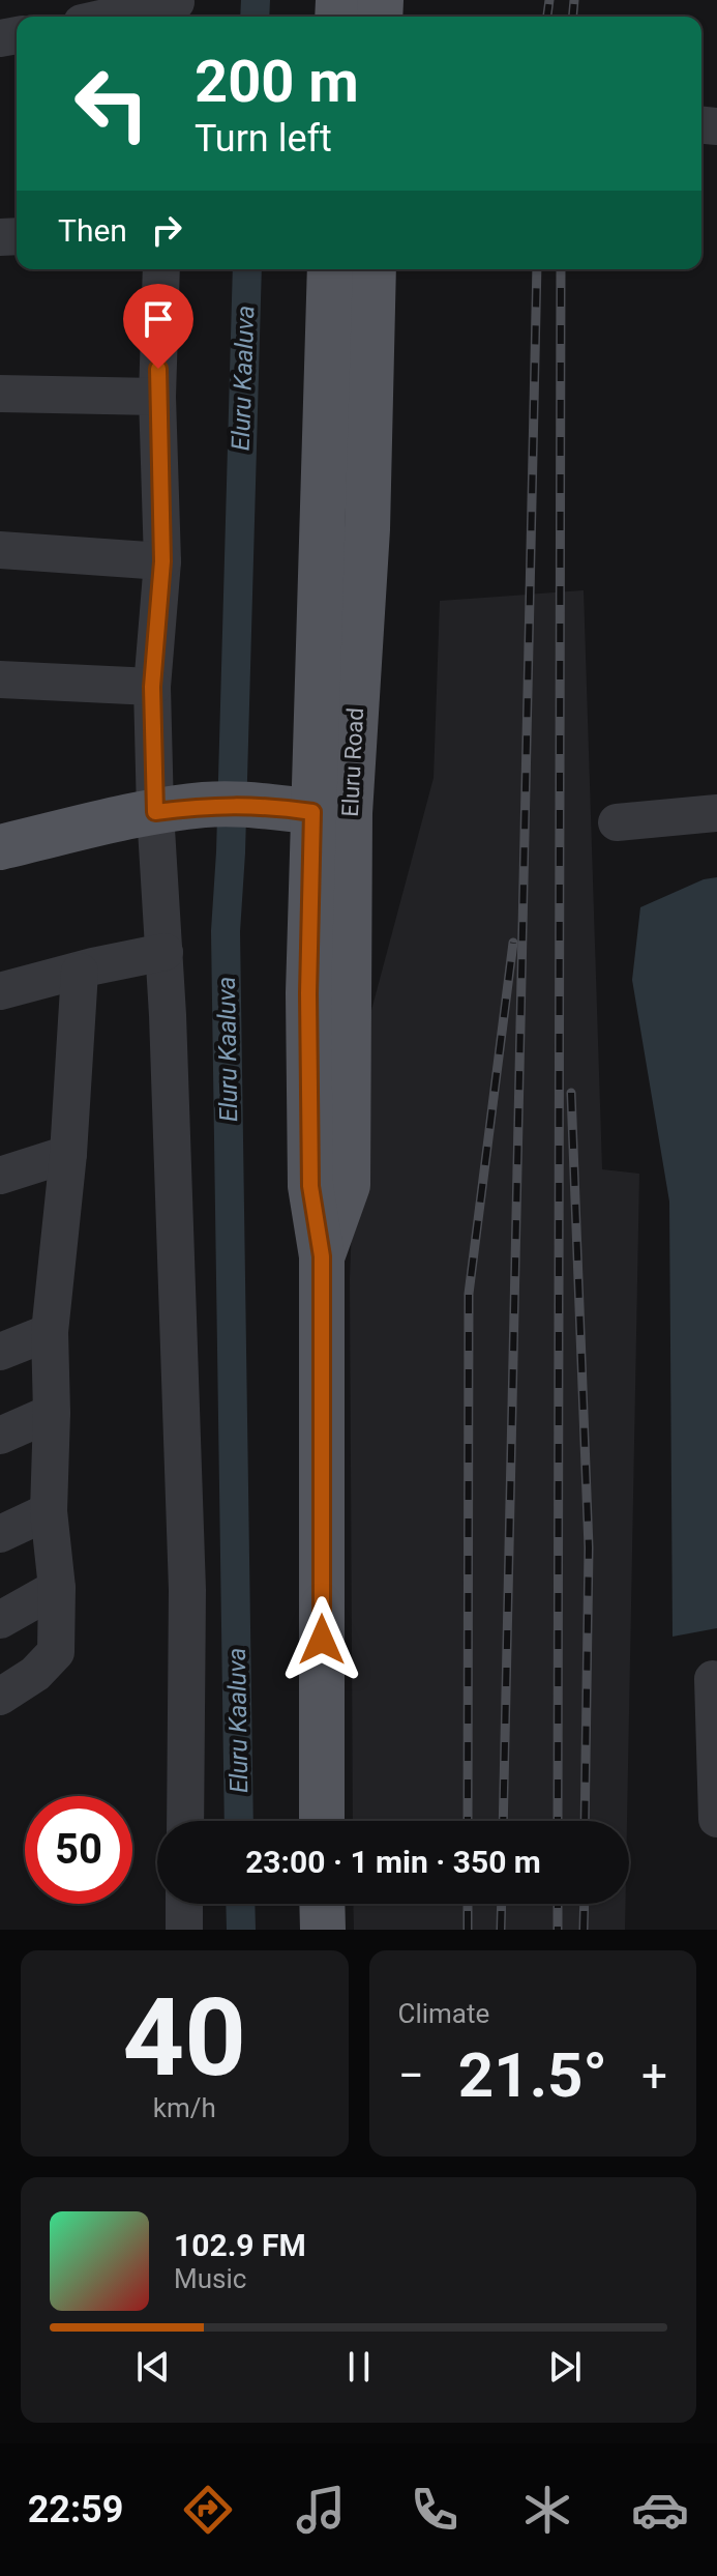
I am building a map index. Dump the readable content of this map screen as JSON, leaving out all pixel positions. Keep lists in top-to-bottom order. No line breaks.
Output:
{"streets":{"main road":["Eluru Road"]},"water":["Eluru Kaaluva"],"page":{"turn":["200 m","Turn left"],"then":"Then","limit":"50","trip":"23:00 · 1 min · 350 m","tile":[["40","km/h"],"Climate"],"heat":["−","21.5°","+"],"song":["102.9 FM","Music"],"tabs":"22:59"}}
